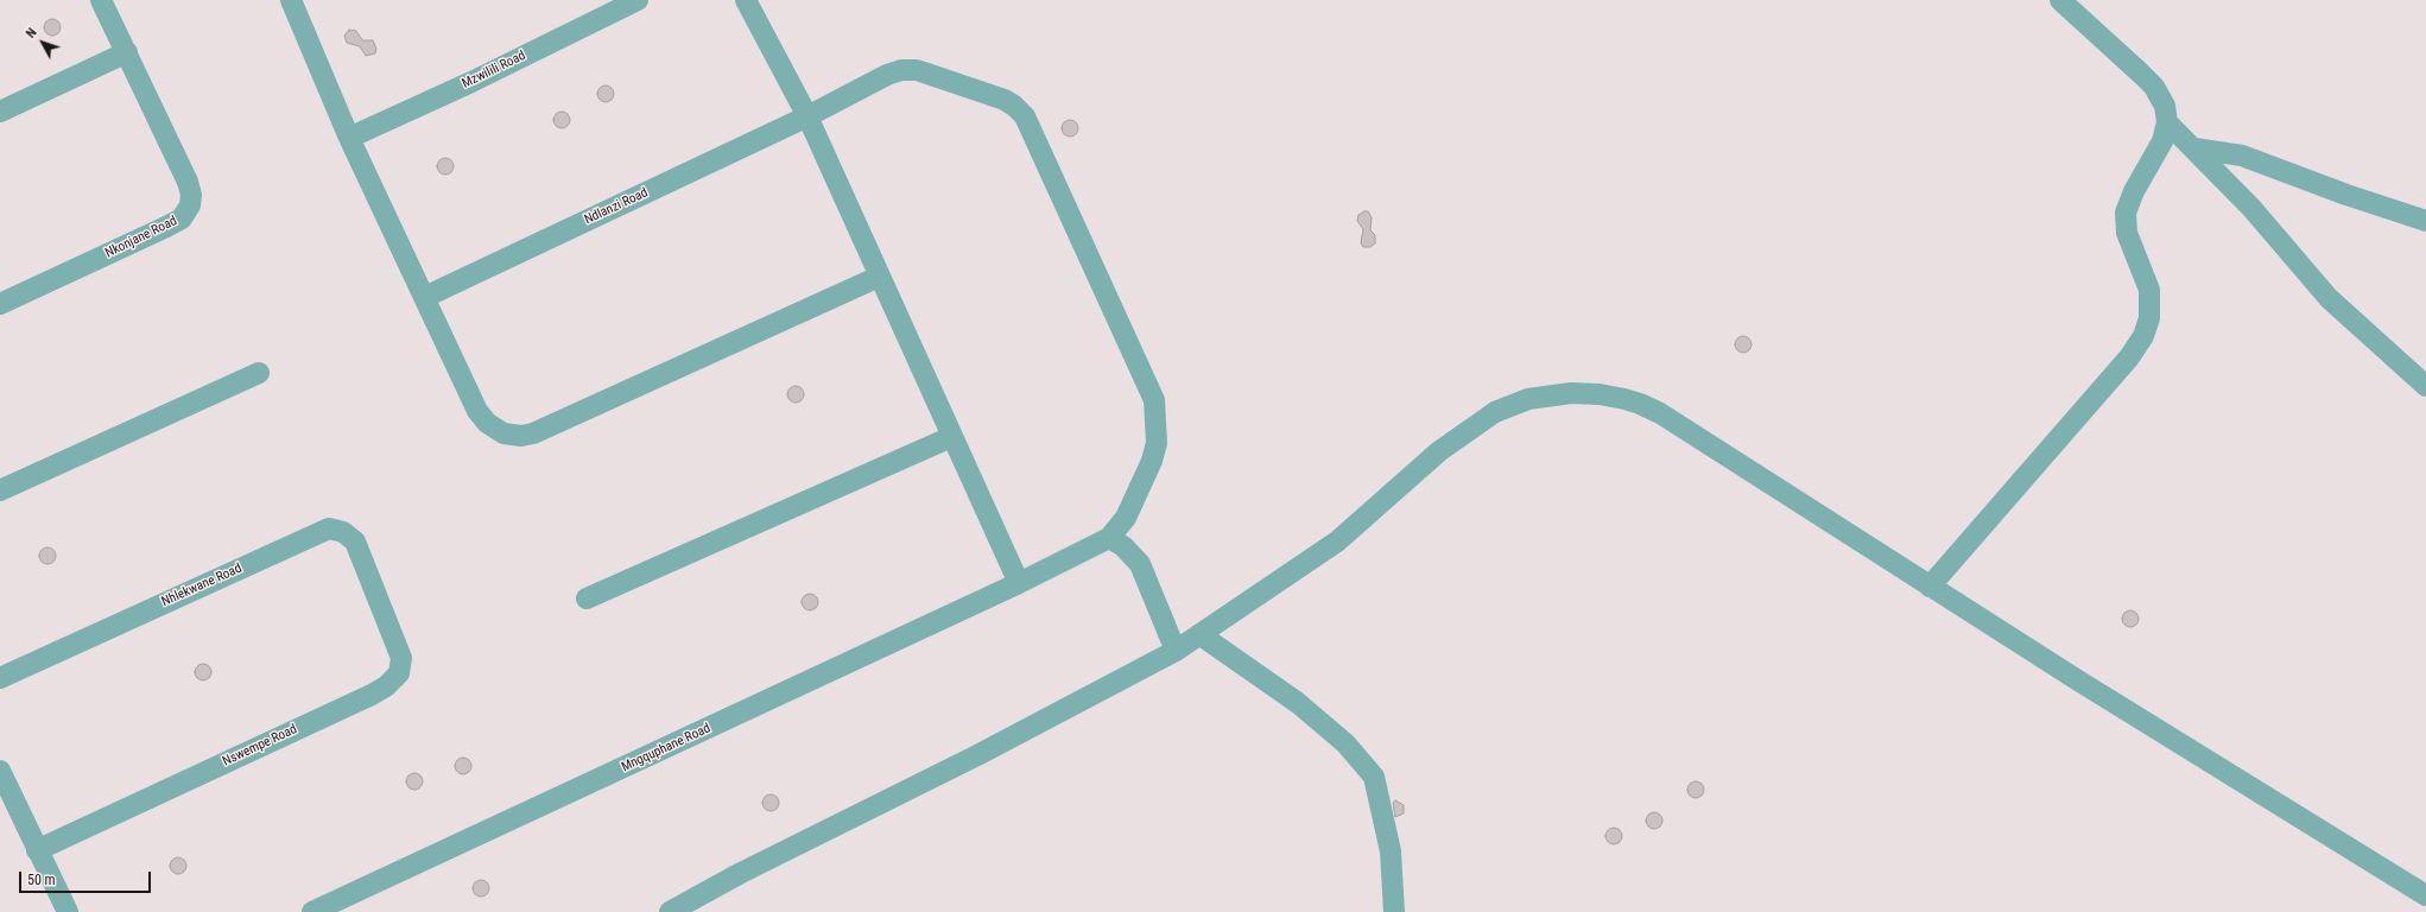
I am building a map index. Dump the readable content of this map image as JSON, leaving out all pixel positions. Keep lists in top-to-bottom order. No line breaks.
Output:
{"streets":{"street":["Mzwilili Road","Ndlanzi Road","Nkonjane Road","Nhlekwane Road","Nswempe Road","Mngquphane Road"]},"crossings":[["Ndlanzi Road","Mngquphane Road"],["Nhlekwane Road","Nswempe Road"]],"scale_bar":"50 m","north":"top left"}
